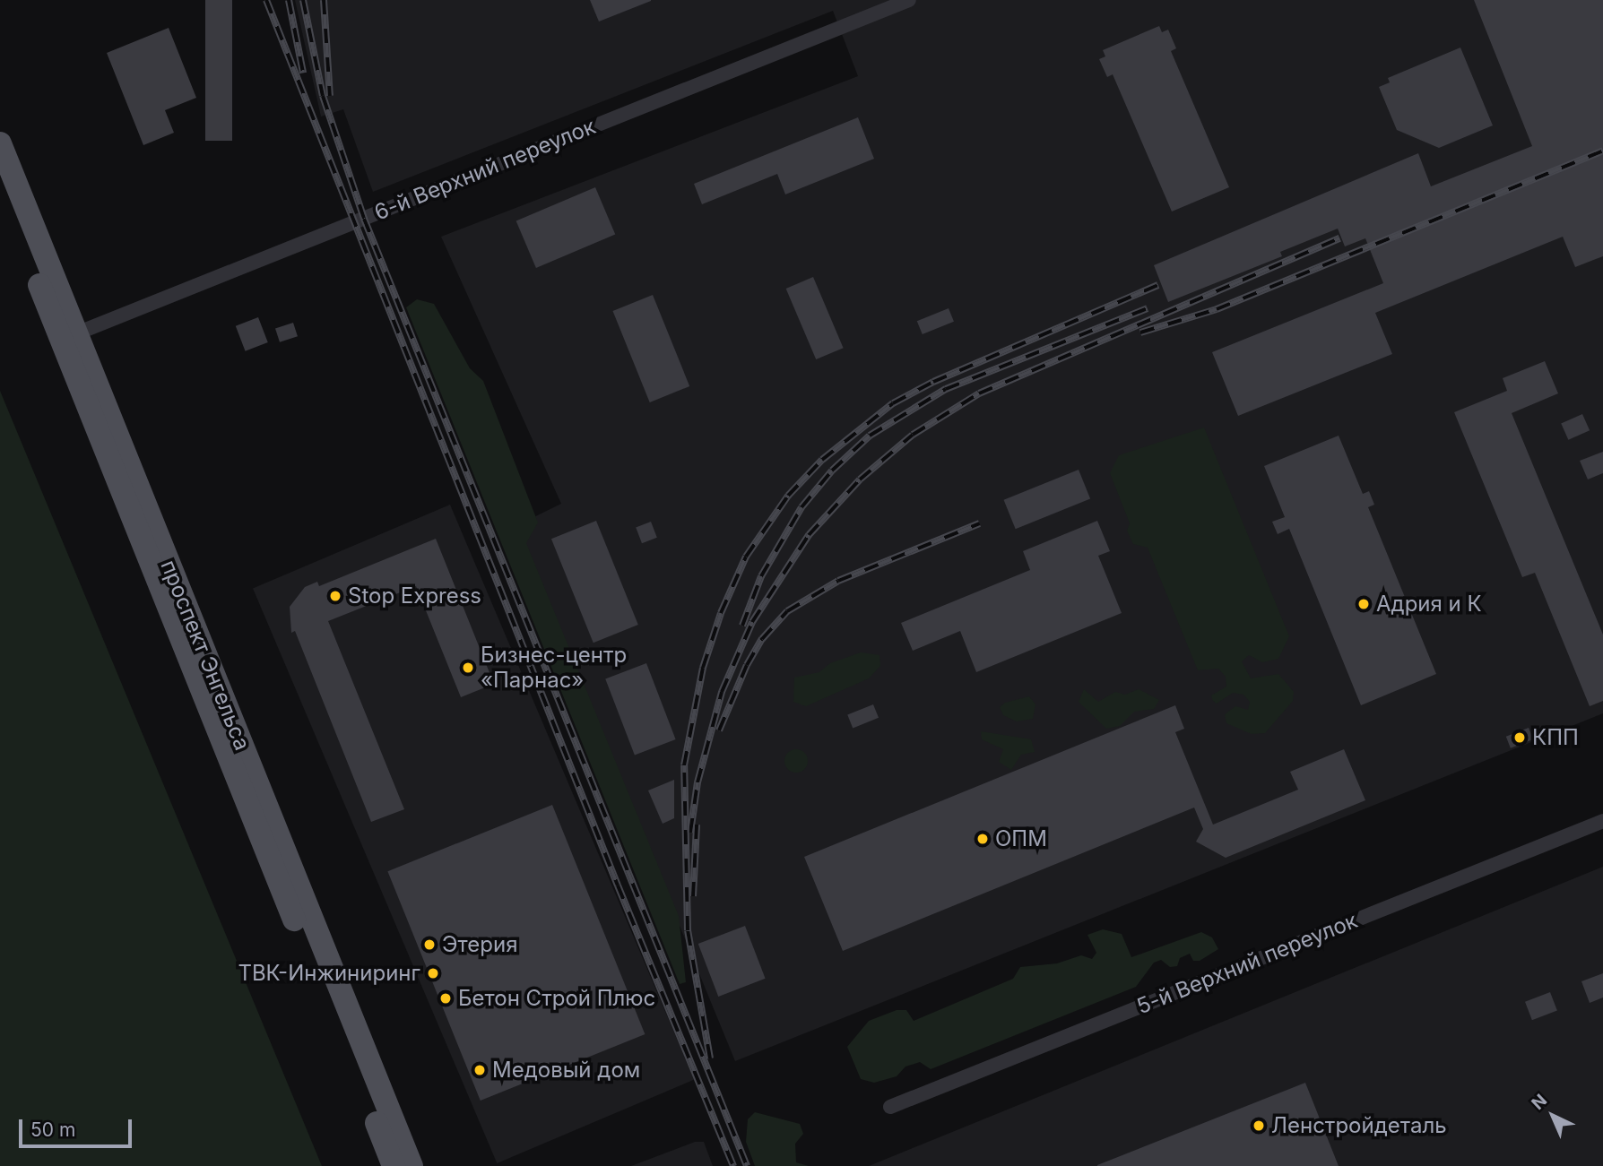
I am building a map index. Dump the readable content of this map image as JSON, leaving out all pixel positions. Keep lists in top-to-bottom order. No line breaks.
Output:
{"streets":{"main road":["проспект Энгельса"],"street":["6-й Верхний переулок","5-й Верхний переулок"]},"crossings":[["6-й Верхний переулок","проспект Энгельса"]],"places":["Stop Express","Адрия и К","Бизнес-центр «Парнас»","КПП","ОПМ","Этерия","ТВК-Инжиниринг","Бетон Строй Плюс","Медовый дом","Ленстройдеталь"],"scale_bar":"50 m","north":"top left"}
